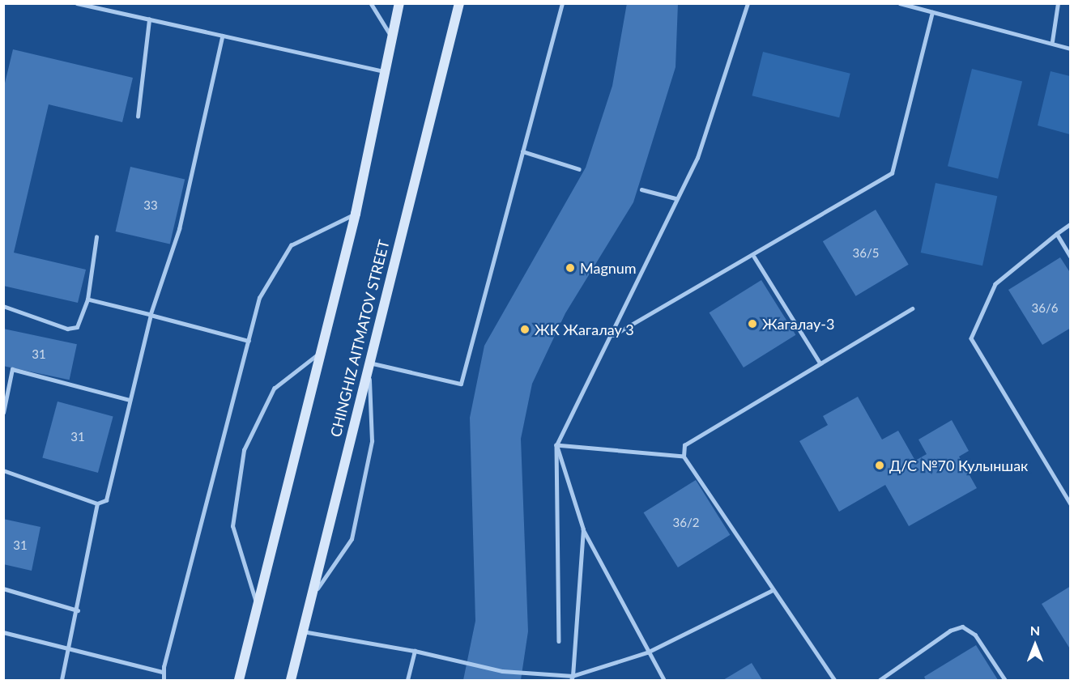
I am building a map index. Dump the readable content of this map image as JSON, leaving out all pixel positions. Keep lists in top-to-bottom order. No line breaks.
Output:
{"streets":{"main road":["CHINGHIZ AITMATOV STREET"]},"places":["Magnum","Жагалау-3","ЖК Жагалау 3","Д/С №70 Кулыншак"],"house_numbers":["33","36/5","36/6","31","31","36/2","31"],"north":"top"}
